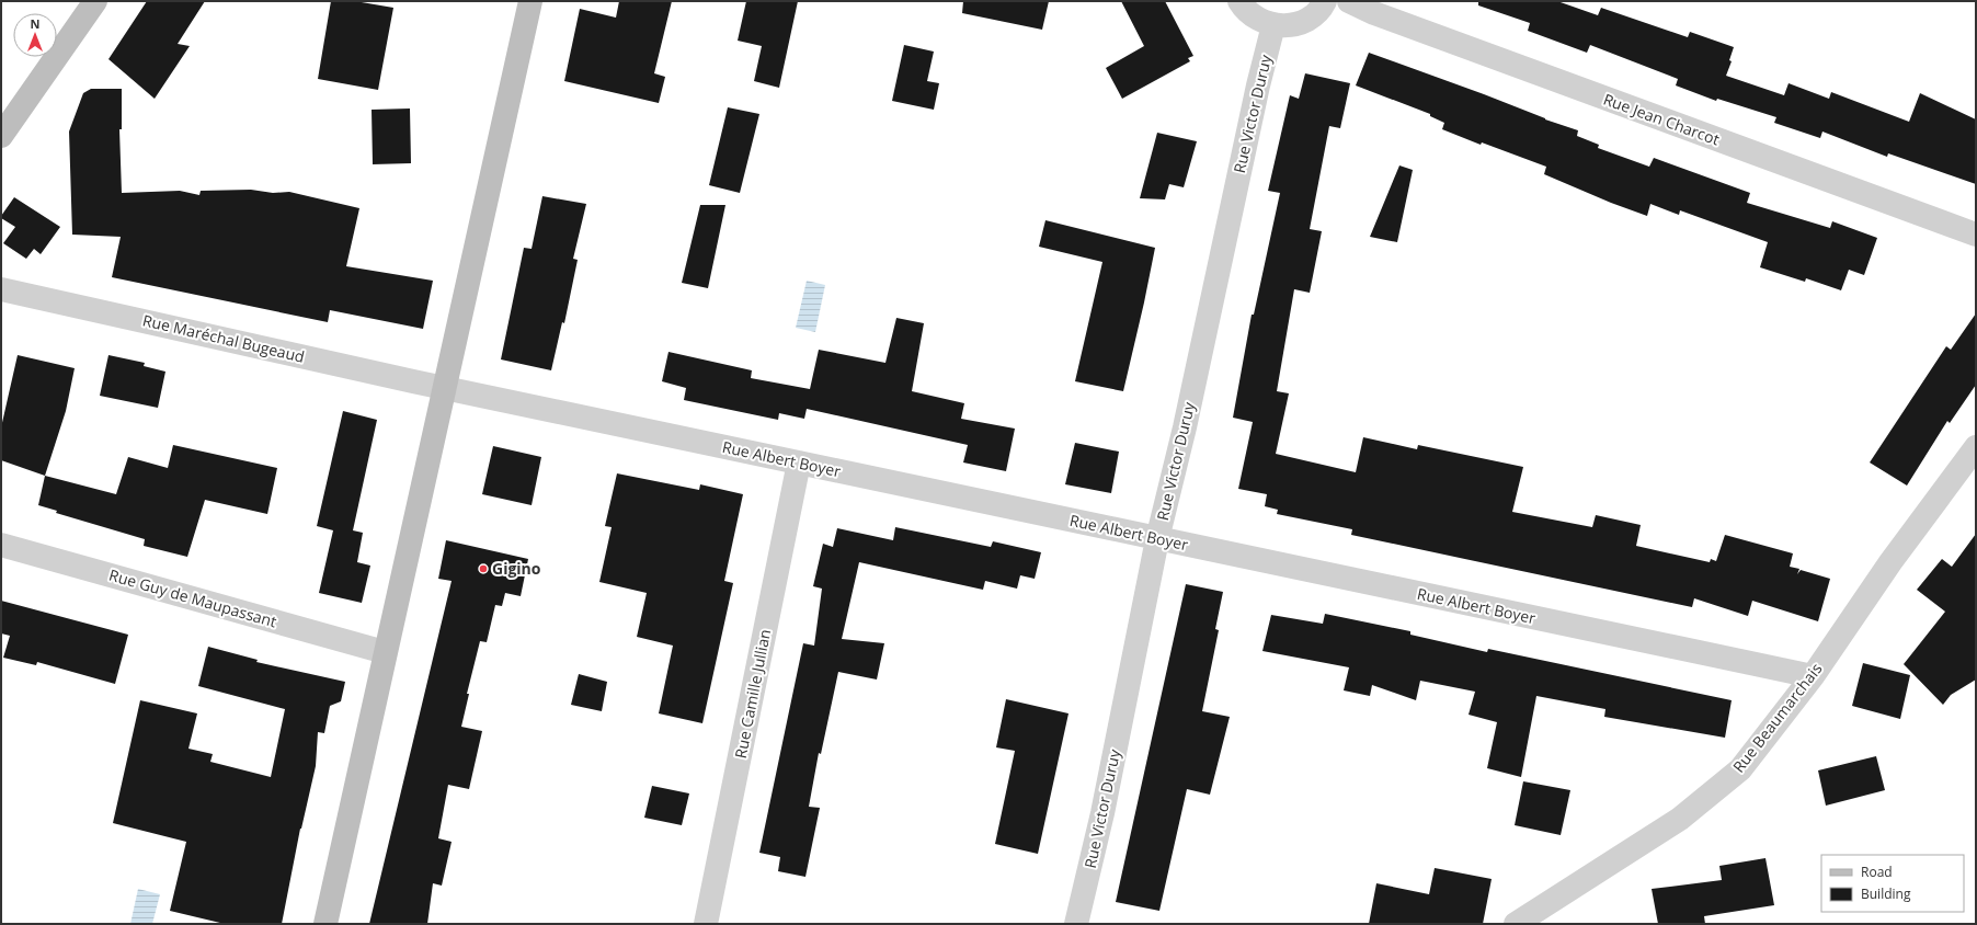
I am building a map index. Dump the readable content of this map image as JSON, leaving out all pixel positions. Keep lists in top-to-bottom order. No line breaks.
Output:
{"streets":{"street":["Rue Victor Duruy","Rue Jean Charcot","Rue Maréchal Bugeaud","Rue Albert Boyer","Rue Guy de Maupassant","Rue Camille Jullian","Rue Beaumarchais"]},"crossings":[["Rue Victor Duruy","Rue Albert Boyer"],["Rue Maréchal Bugeaud","Rue Albert Boyer"],["Rue Albert Boyer","Rue Camille Jullian"],["Rue Albert Boyer","Rue Beaumarchais"]],"places":["Gigino"],"legend":["Road","Building"],"north":"top"}
